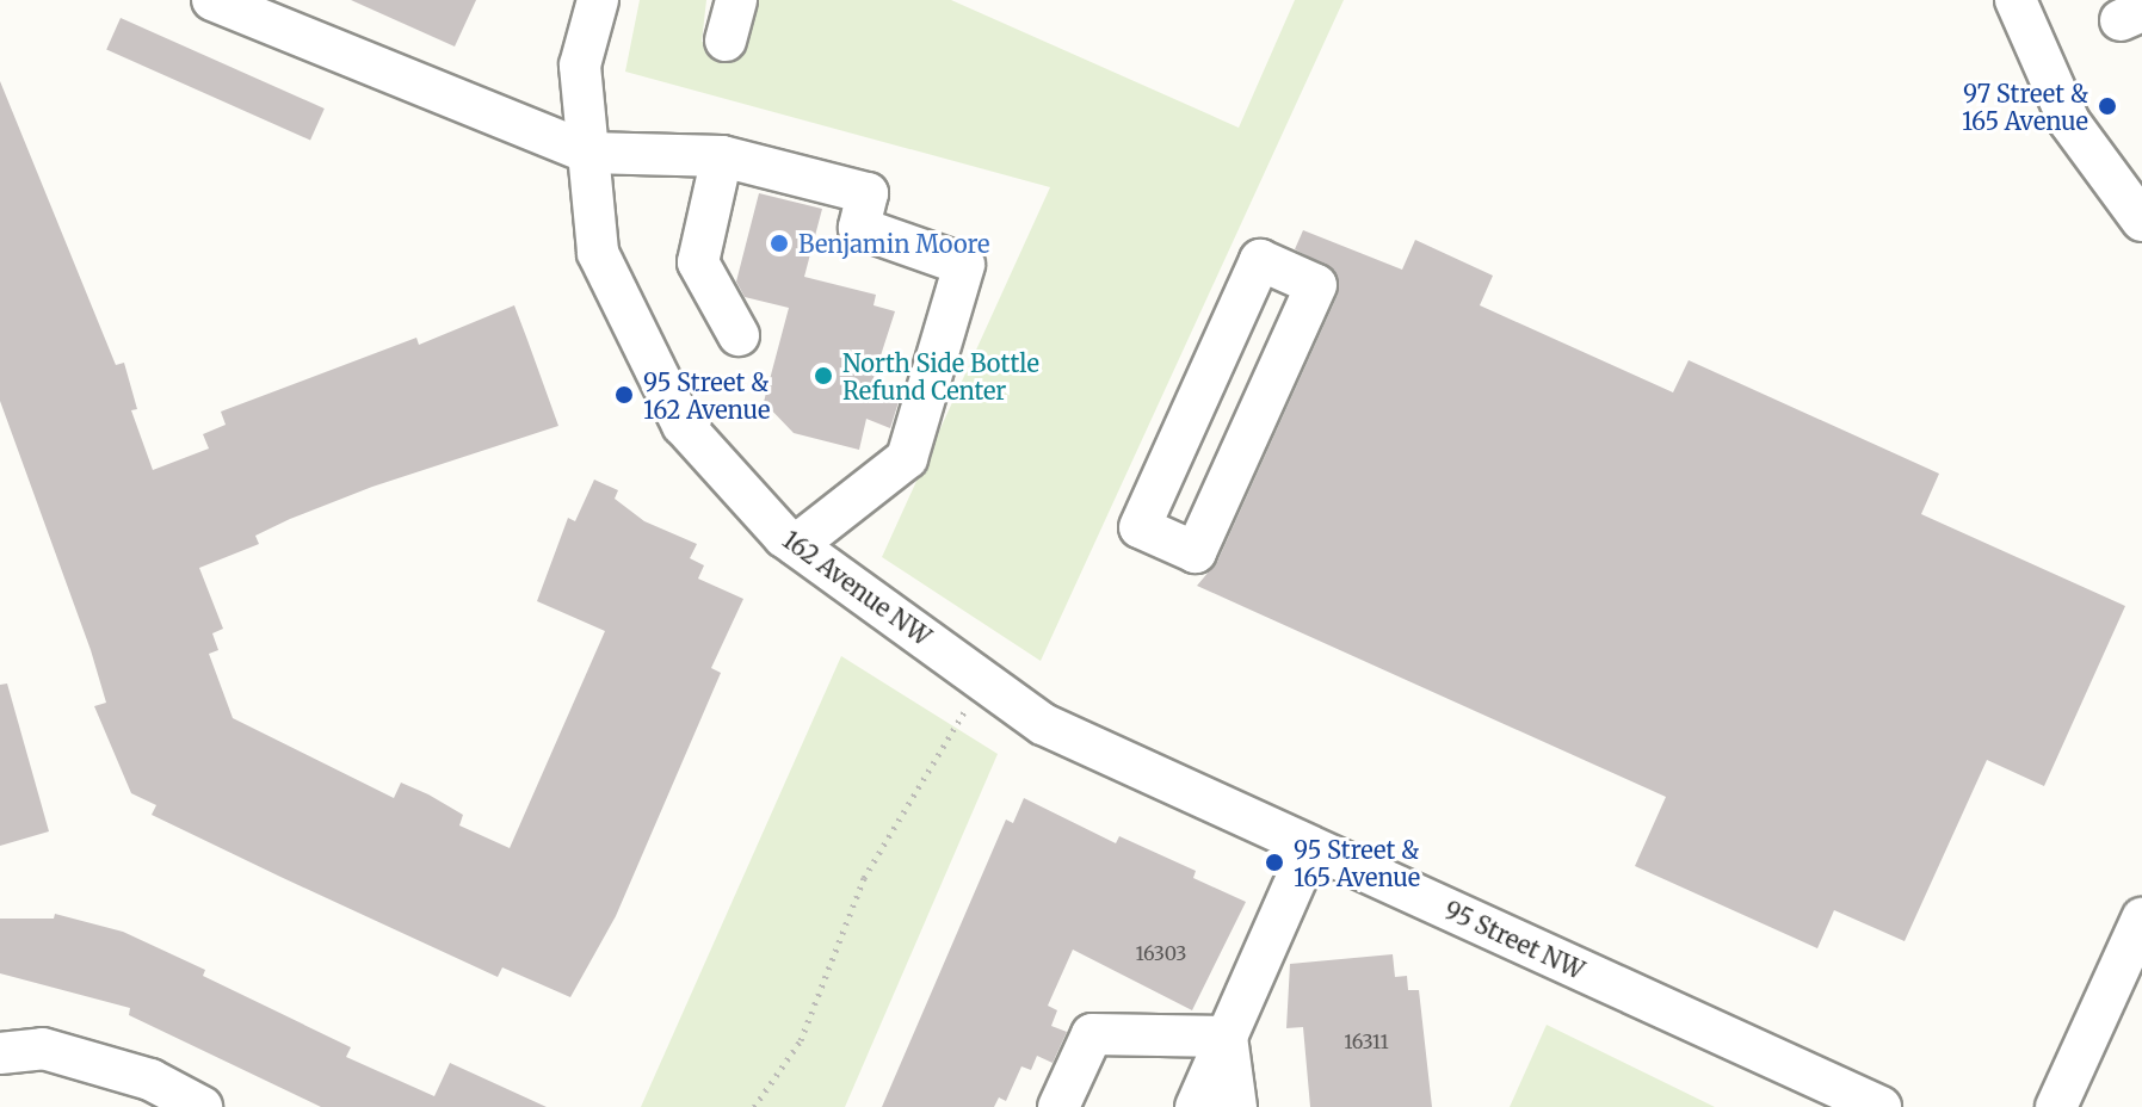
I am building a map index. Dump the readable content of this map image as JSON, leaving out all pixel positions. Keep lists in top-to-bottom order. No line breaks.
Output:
{"streets":{"street":["162 Avenue NW","95 Street NW"]},"crossings":[["162 Avenue NW","95 Street NW"]],"places":["97 Street & 165 Avenue","Benjamin Moore","North Side Bottle Refund Center","95 Street & 162 Avenue","95 Street & 165 Avenue"],"house_numbers":["16303","16311"]}
